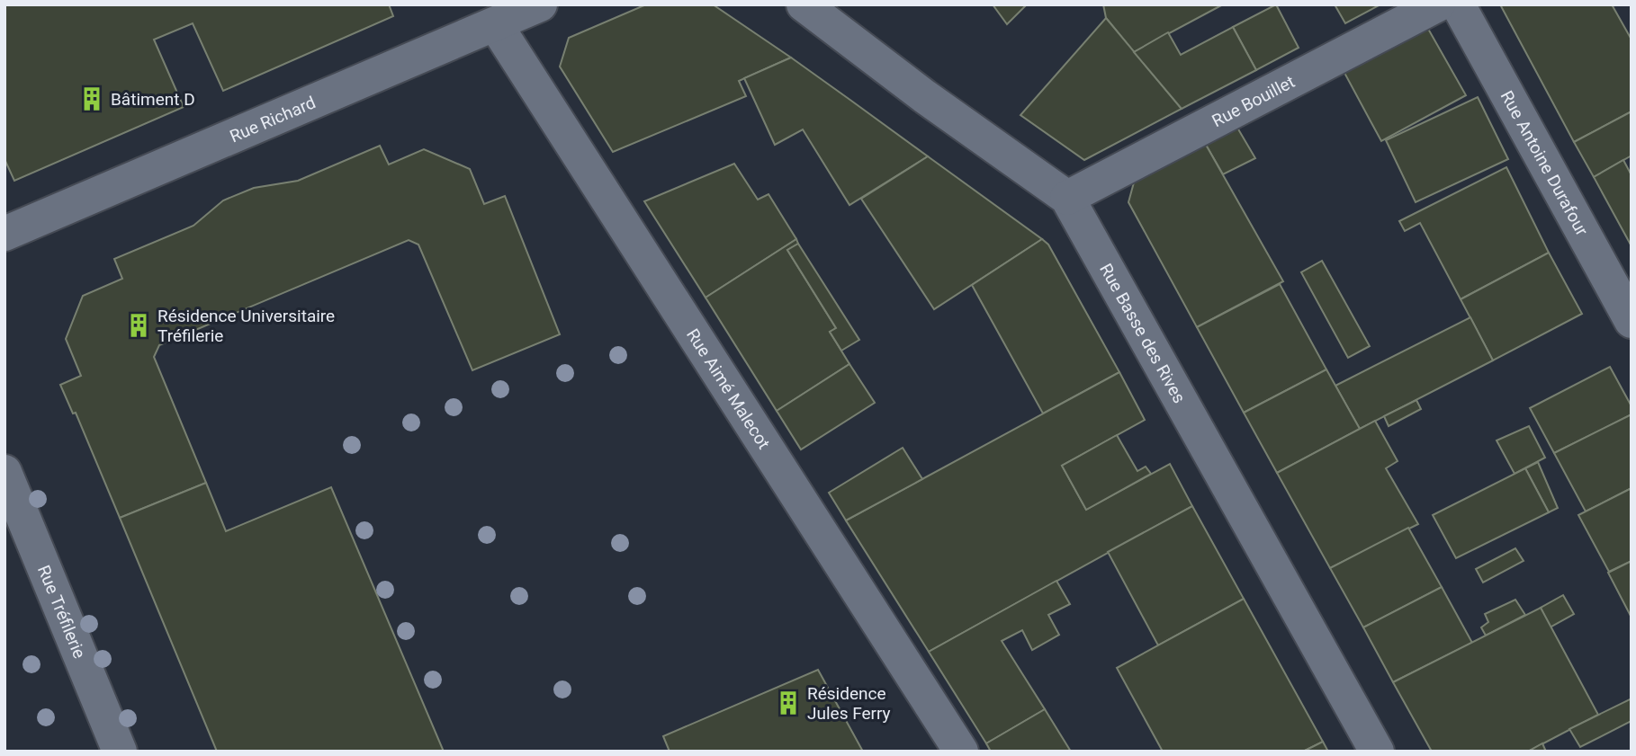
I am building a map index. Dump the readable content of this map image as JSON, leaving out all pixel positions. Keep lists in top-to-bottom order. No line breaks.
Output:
{"streets":{"street":["Rue Bouillet","Rue Richard","Rue Antoine Durafour","Rue Basse des Rives","Rue Aimé Malecot","Rue Tréfilerie"]},"crossings":[["Rue Bouillet","Rue Basse des Rives"],["Rue Richard","Rue Aimé Malecot"]],"places":{"building":["Bâtiment D","Résidence Universitaire Tréfilerie","Résidence Jules Ferry"]}}
